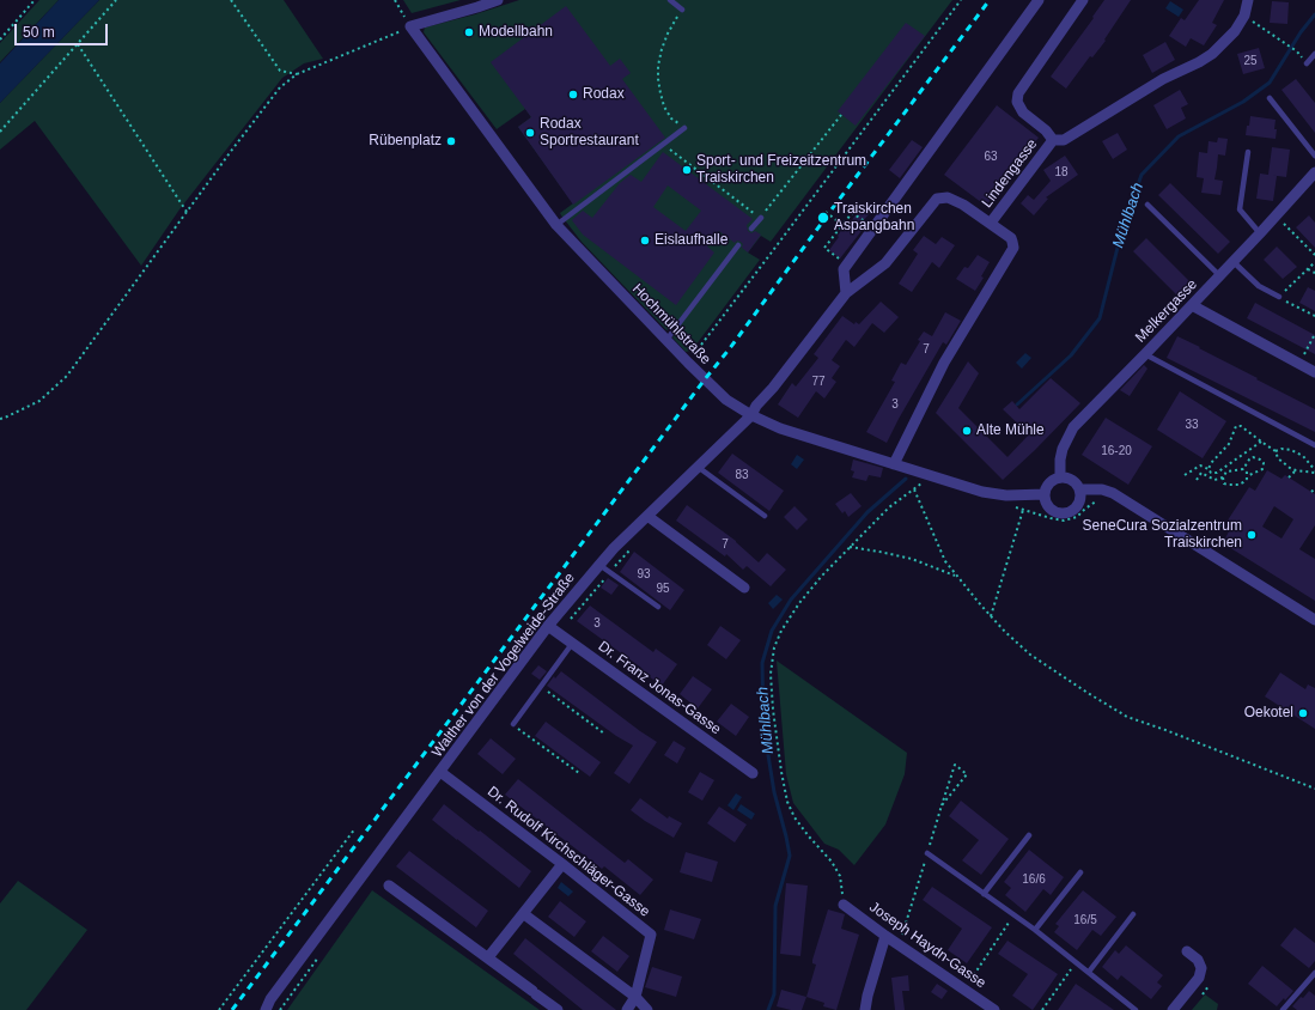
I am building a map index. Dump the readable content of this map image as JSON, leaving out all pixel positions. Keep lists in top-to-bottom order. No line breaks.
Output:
{"streets":{"street":["Lindengasse","Melkergasse","Hochmühlstraße","Walther von der Vogelweide-Straße","Dr. Franz Jonas-Gasse","Dr. Rudolf Kirchschläger-Gasse","Joseph Haydn-Gasse"]},"crossings":[["Lindengasse","Hochmühlstraße"],["Lindengasse","Walther von der Vogelweide-Straße"],["Melkergasse","Hochmühlstraße"],["Hochmühlstraße","Walther von der Vogelweide-Straße"],["Walther von der Vogelweide-Straße","Dr. Franz Jonas-Gasse"],["Walther von der Vogelweide-Straße","Dr. Rudolf Kirchschläger-Gasse"]],"water":["Mühlbach"],"places":["Modellbahn","Rodax","Rodax Sportrestaurant","Rübenplatz","Sport- und Freizeitzentrum Traiskirchen","Traiskirchen Aspangbahn","Eislaufhalle","Alte Mühle","SeneCura Sozialzentrum Traiskirchen","Oekotel"],"house_numbers":["25","63","18","7","77","3","33","16-20","83","7","93","95","3","16/6","16/5"],"scale_bar":"50 m"}
